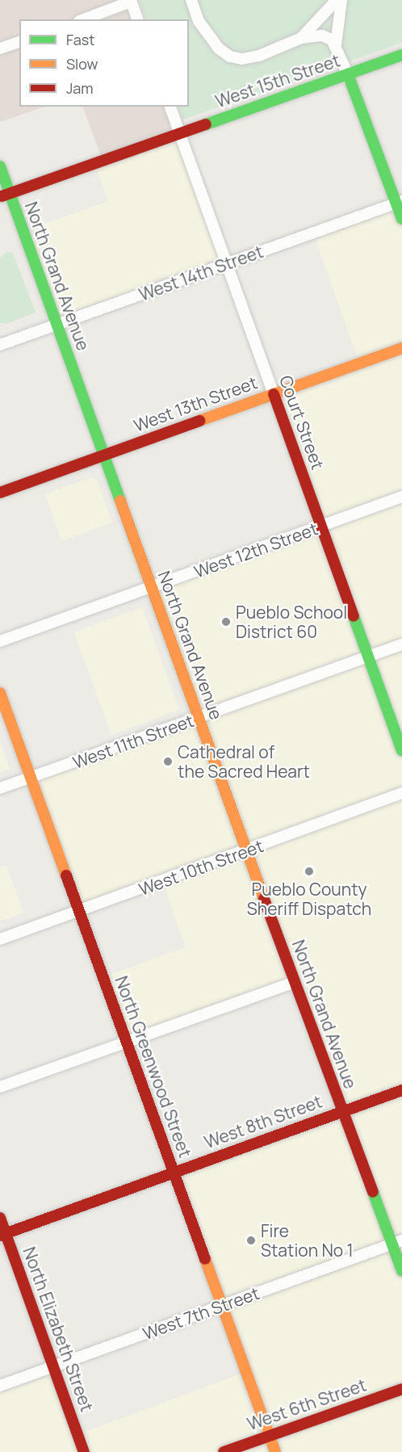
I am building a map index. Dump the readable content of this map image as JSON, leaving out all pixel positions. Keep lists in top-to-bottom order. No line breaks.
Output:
{"streets":{"street":["West 15th Street","West 14th Street","North Grand Avenue","West 13th Street","Court Street","West 12th Street","West 11th Street","West 10th Street","North Greenwood Street","West 8th Street","West 7th Street","North Elizabeth Street","West 6th Street"]},"crossings":[["West 15th Street","North Grand Avenue"],["West 15th Street","Court Street"],["West 14th Street","North Grand Avenue"],["West 14th Street","Court Street"],["North Grand Avenue","West 13th Street"],["North Grand Avenue","West 12th Street"],["North Grand Avenue","West 11th Street"],["North Grand Avenue","West 10th Street"],["North Grand Avenue","West 8th Street"],["North Grand Avenue","West 7th Street"],["West 13th Street","Court Street"],["Court Street","West 12th Street"],["Court Street","West 11th Street"],["West 11th Street","North Greenwood Street"],["West 10th Street","North Greenwood Street"],["North Greenwood Street","West 8th Street"],["North Greenwood Street","West 7th Street"],["North Greenwood Street","West 6th Street"],["West 8th Street","North Elizabeth Street"],["West 7th Street","North Elizabeth Street"]],"places":["Pueblo School District 60","Cathedral of the Sacred Heart","Pueblo County Sheriff Dispatch","Fire Station No 1"],"legend":["Fast","Slow","Jam"]}
